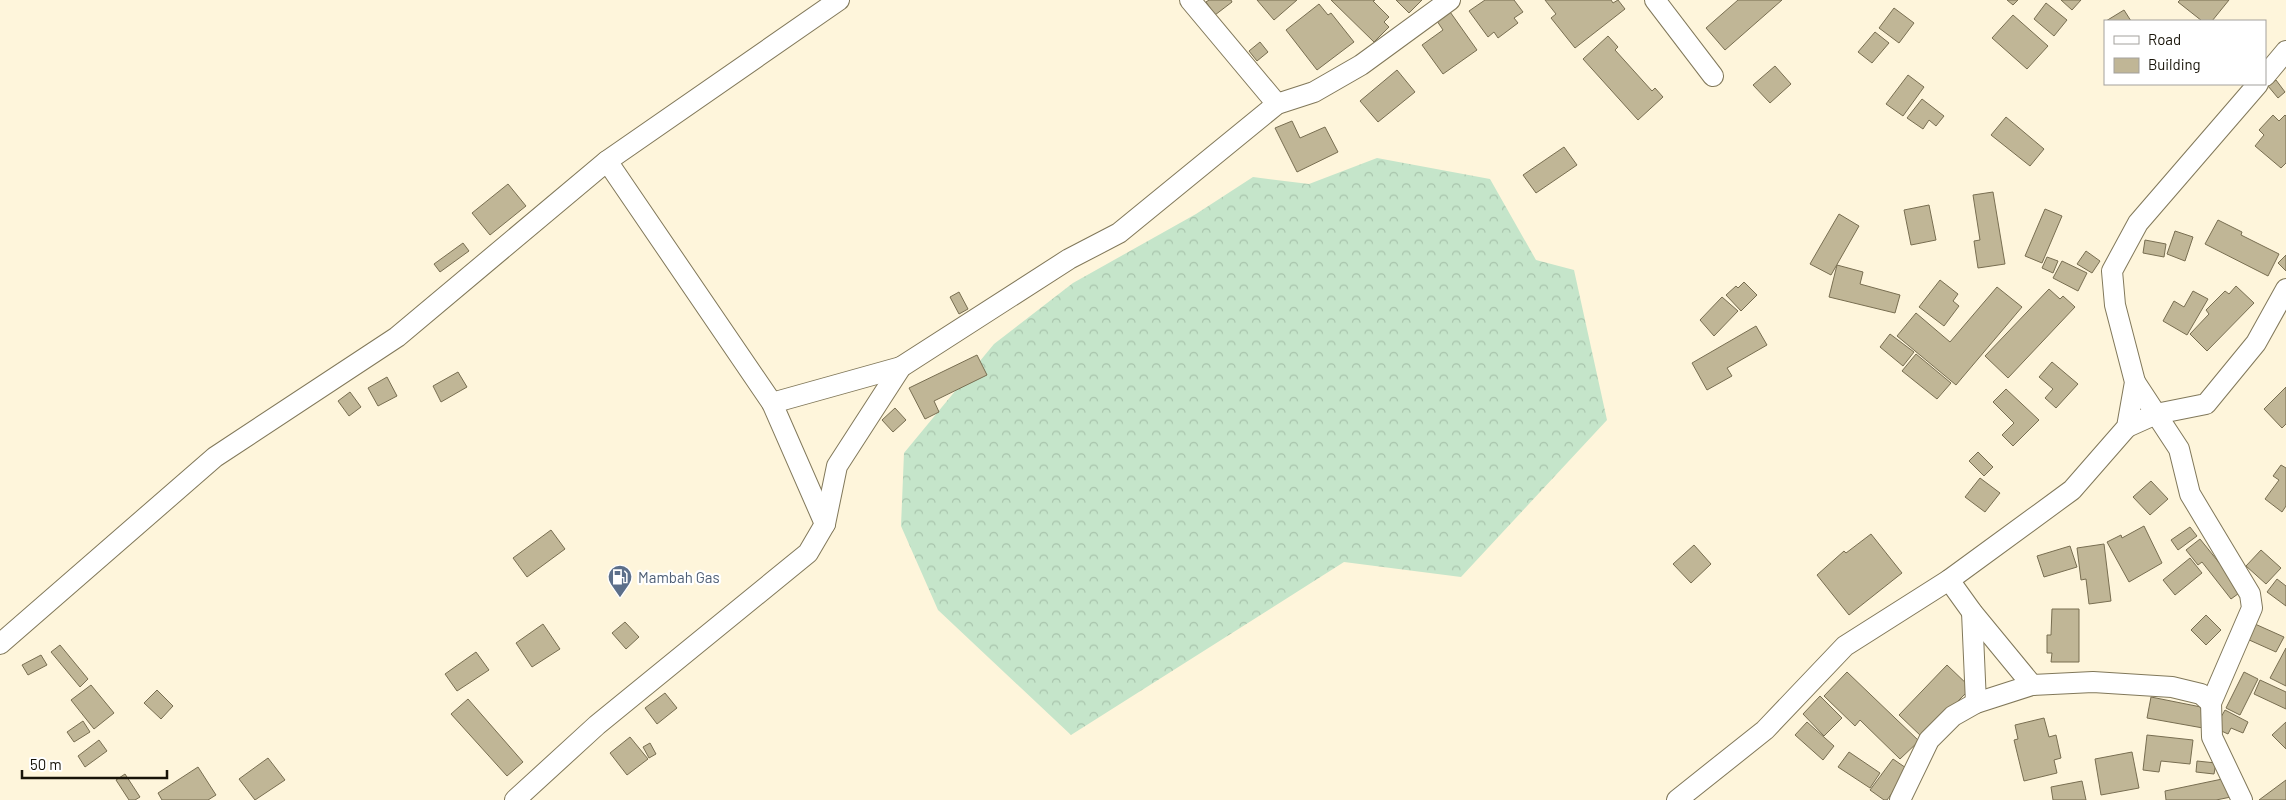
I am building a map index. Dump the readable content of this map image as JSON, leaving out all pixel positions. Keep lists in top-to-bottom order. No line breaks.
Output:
{"places":{"fuel station":["Mambah Gas"]},"legend":["Road","Building"],"scale_bar":"50 m"}
